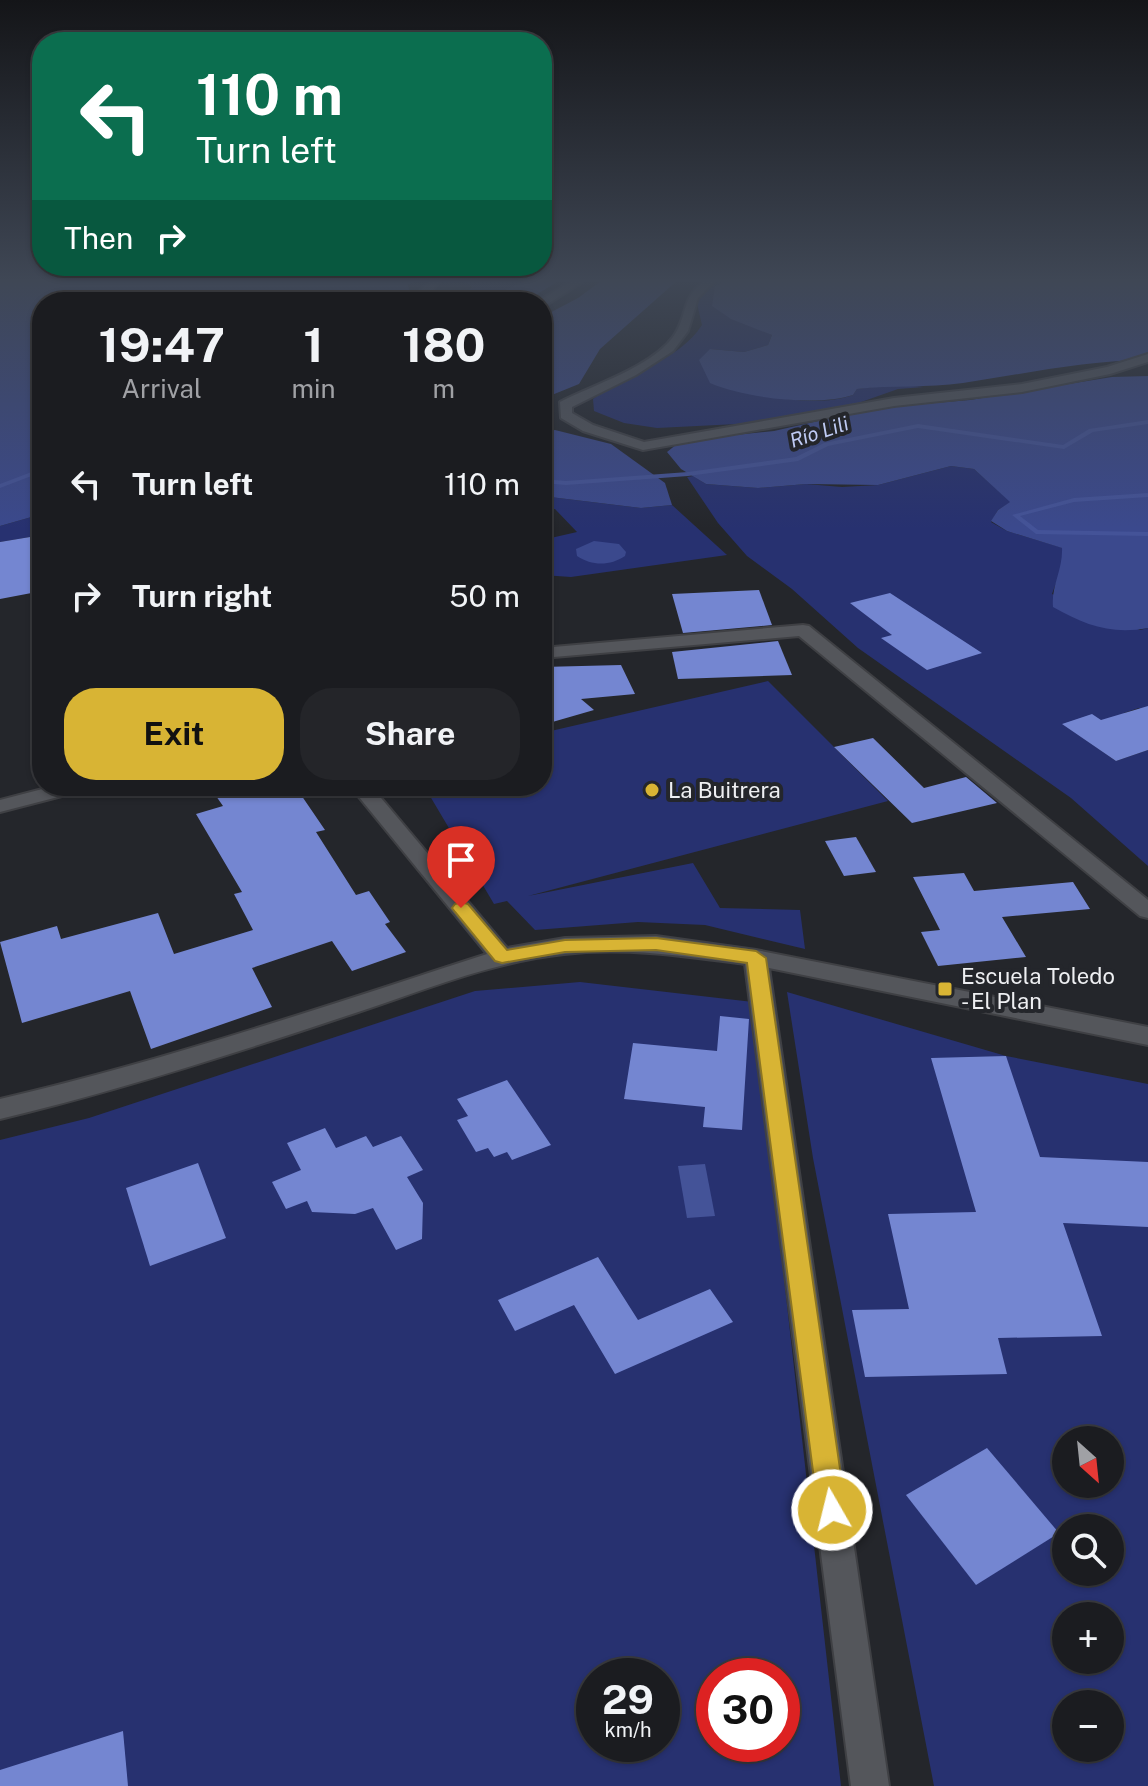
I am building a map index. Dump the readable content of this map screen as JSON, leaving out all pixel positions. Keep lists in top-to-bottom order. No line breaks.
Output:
{"water":["Río Lili"],"places":{"other":["La Buitrera"],"transit":["Escuela Toledo - El Plan"]},"north":"bottom right","page":{"turn":["110 m","Turn left"],"then":"Then","eta":["19:47","Arrival","1","min","180","m"],"list":[{"name":"Turn left","value":"110 m"},{"name":"Turn right","value":"50 m"}],"buttons":["Exit","Share"],"map_buttons":["+","−"],"speed":"29 km/h","limit":"30"}}
